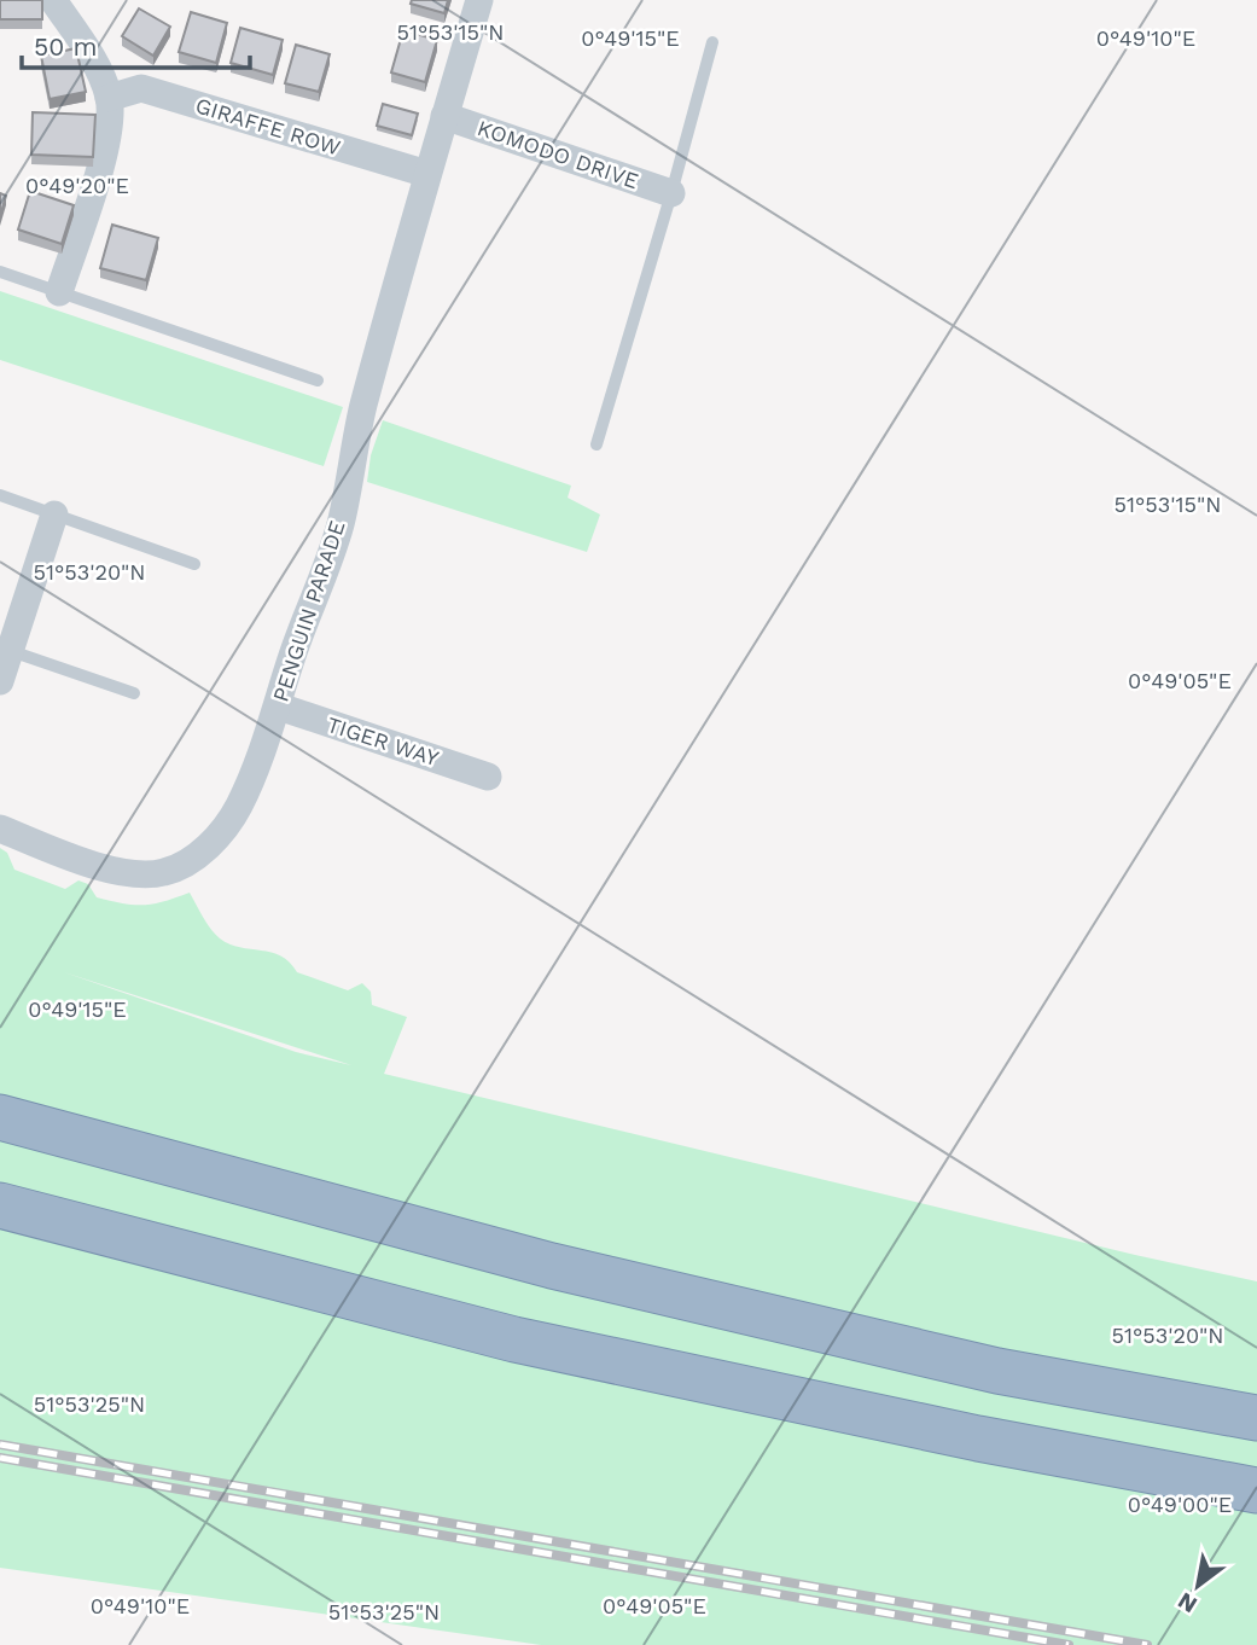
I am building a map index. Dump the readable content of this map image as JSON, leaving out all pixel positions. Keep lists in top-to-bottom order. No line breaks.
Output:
{"streets":{"street":["GIRAFFE ROW","KOMODO DRIVE","PENGUIN PARADE","TIGER WAY"]},"crossings":[["GIRAFFE ROW","PENGUIN PARADE"],["KOMODO DRIVE","PENGUIN PARADE"],["PENGUIN PARADE","TIGER WAY"]],"scale_bar":"50 m","north":"bottom left","coordinates":["51°53'15\"N","0°49'15\"E","0°49'10\"E","0°49'20\"E","51°53'20\"N","0°49'05\"E","51°53'25\"N","0°49'00\"E"]}
